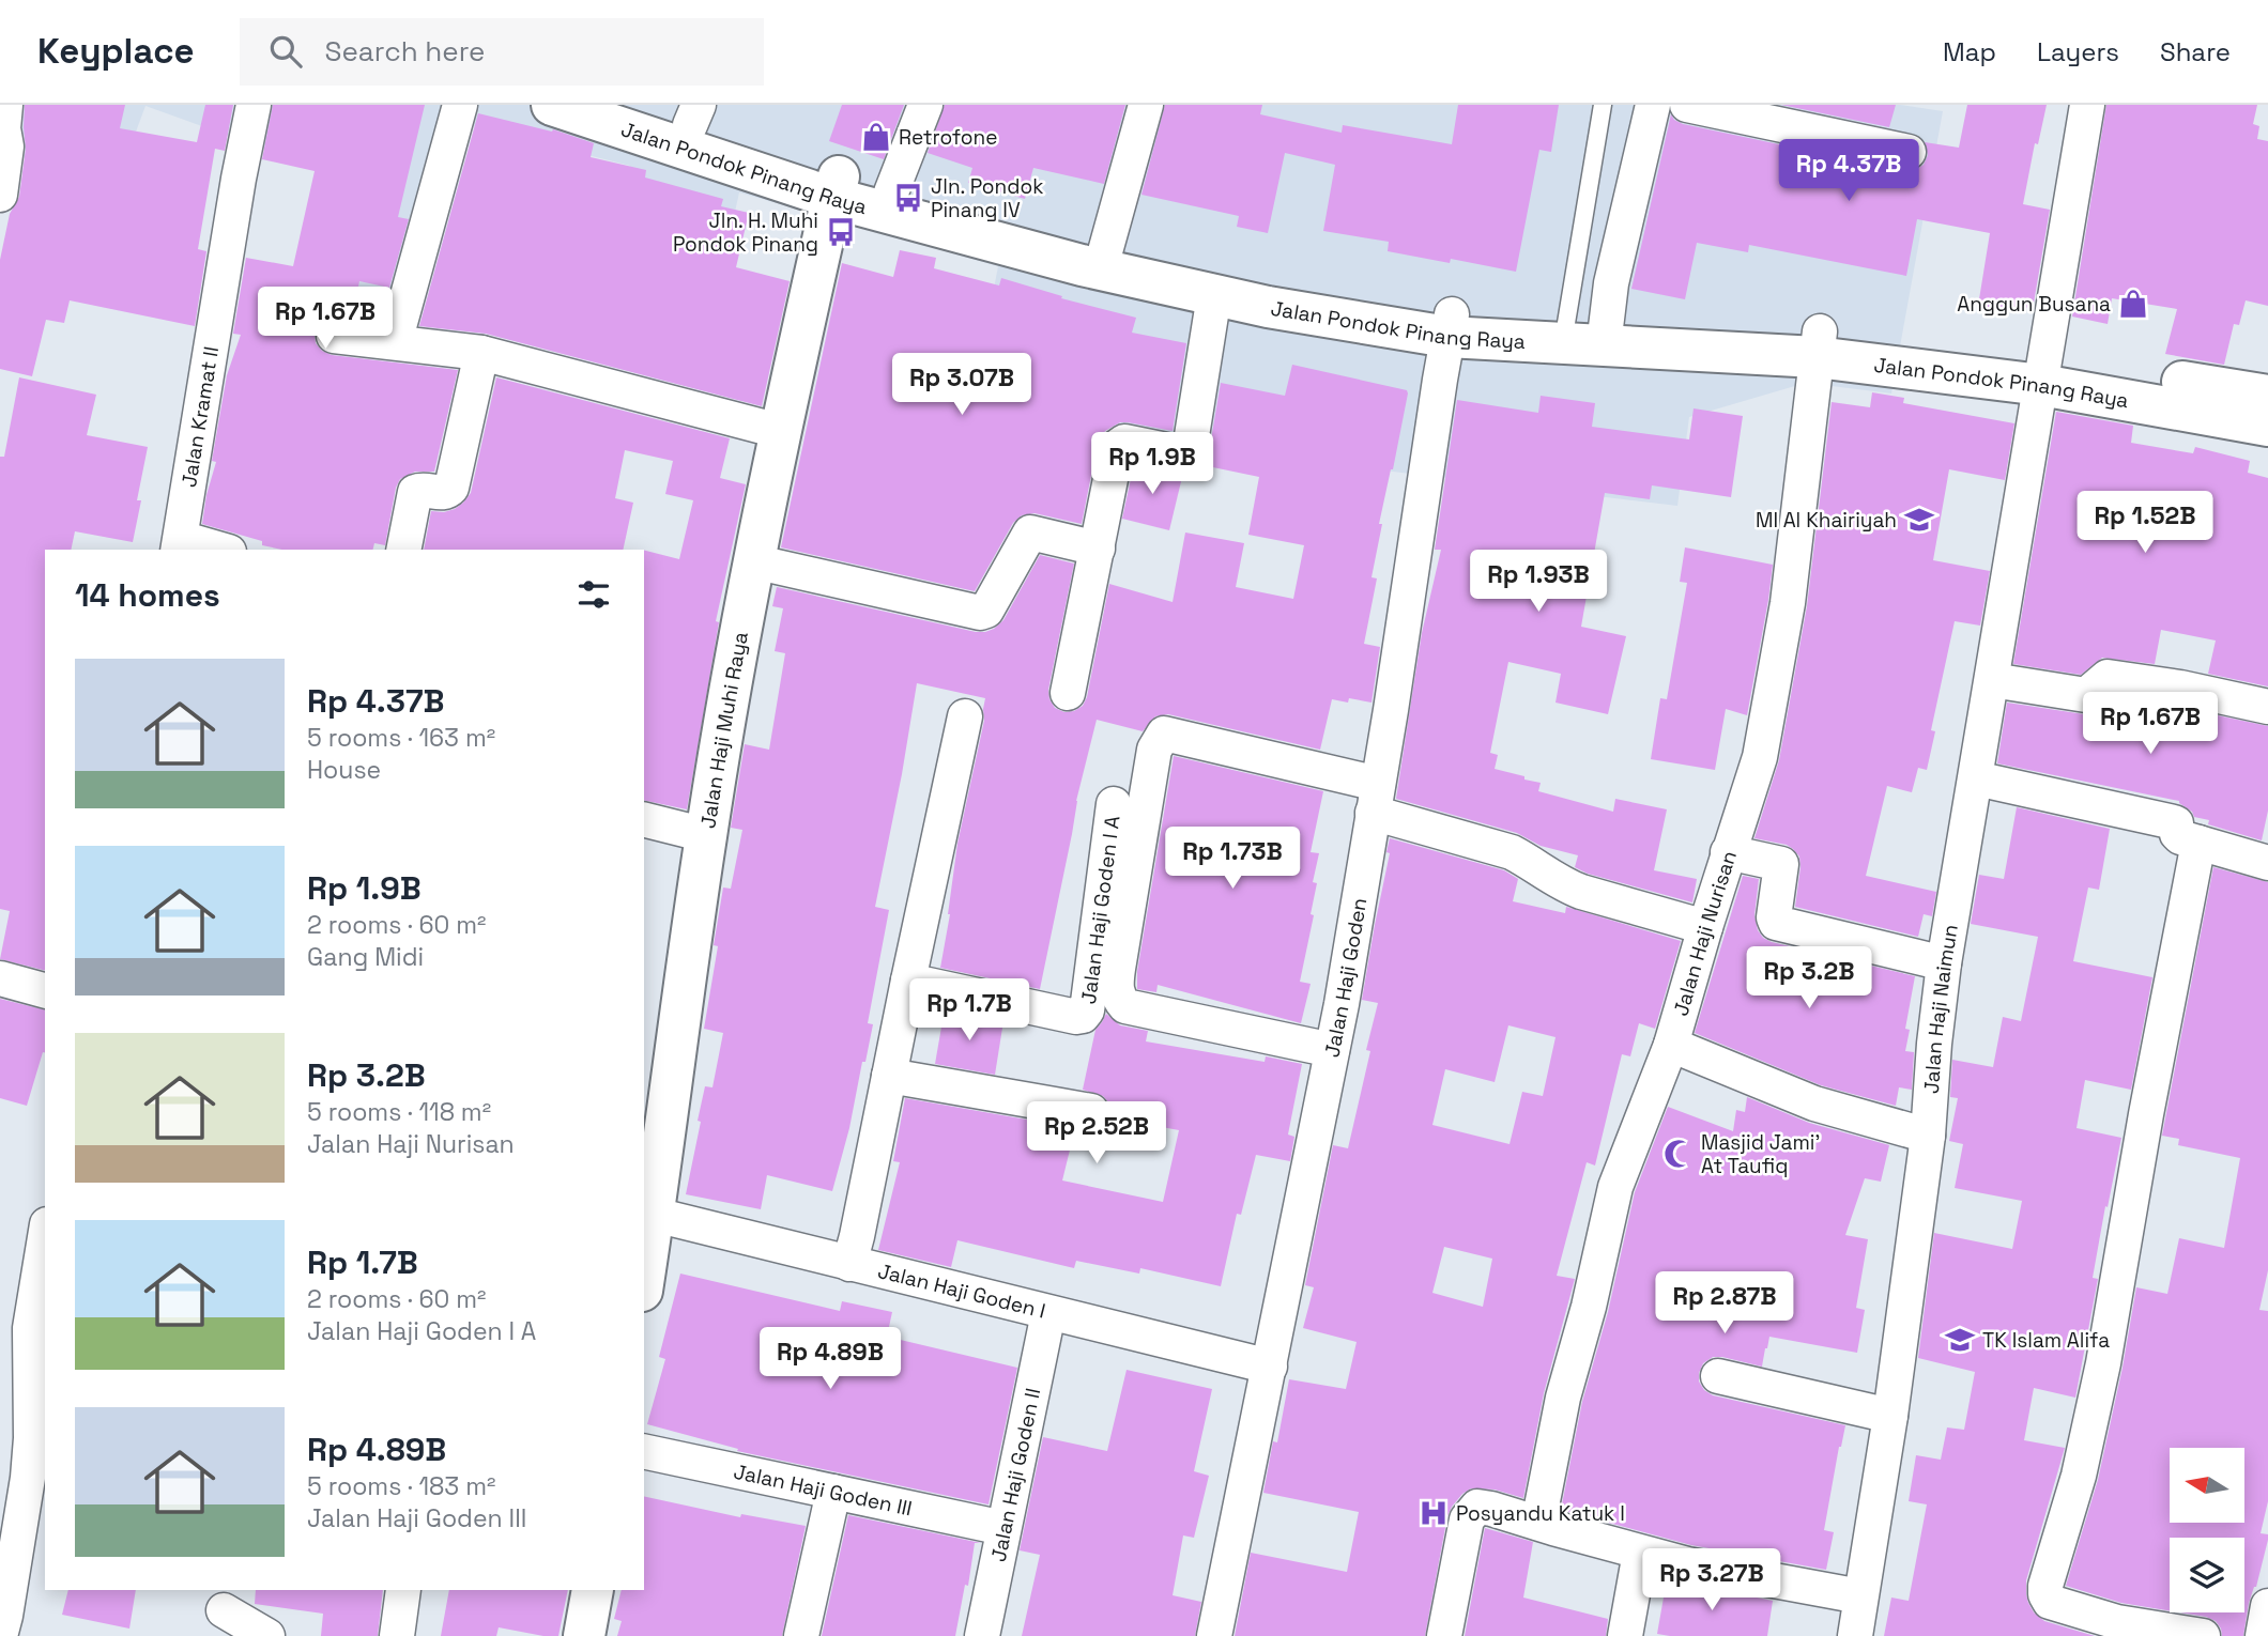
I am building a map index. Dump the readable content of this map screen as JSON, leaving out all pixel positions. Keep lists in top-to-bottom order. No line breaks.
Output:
{"streets":{"main road":["Jalan Pondok Pinang Raya","Jalan Haji Muhi Raya"],"street":["Jalan Kramat II","Jalan Haji Goden I A","Jalan Haji Nurisan","Jalan Haji Goden","Jalan Haji Naimun","Jalan Haji Goden I","Jalan Haji Goden II","Jalan Haji Goden III"]},"crossings":[["Jalan Pondok Pinang Raya","Jalan Haji Muhi Raya"],["Jalan Pondok Pinang Raya","Jalan Haji Nurisan"],["Jalan Pondok Pinang Raya","Jalan Haji Goden"],["Jalan Pondok Pinang Raya","Jalan Haji Naimun"],["Jalan Haji Muhi Raya","Jalan Haji Goden I"],["Jalan Haji Goden","Jalan Haji Goden I"],["Jalan Haji Goden I","Jalan Haji Goden II"],["Jalan Haji Goden II","Jalan Haji Goden III"]],"places":{"shop":["Retrofone","Anggun Busana"],"bus stop":["Jln. Pondok Pinang IV","Jln. H. Muhi Pondok Pinang"],"school or university":["MI Al Khairiyah","TK Islam Alifa"],"mosque":["Masjid Jami' At Taufiq"],"hospital":["Posyandu Katuk I"]},"north":"left","page":{"header":"Keyplace","search":"Search here","nav":["Map","Layers","Share"],"price":["Rp 4.37B","Rp 1.67B","Rp 3.07B","Rp 1.9B","Rp 1.52B","Rp 1.93B","Rp 1.67B","Rp 1.73B","Rp 3.2B","Rp 1.7B","Rp 2.52B","Rp 2.87B","Rp 4.89B","Rp 3.27B"],"heading":"14 homes","list":[{"name":"Rp 4.37B","note":"5 rooms · 163 m² · House"},{"name":"Rp 1.9B","note":"2 rooms · 60 m² · Gang Midi"},{"name":"Rp 3.2B","note":"5 rooms · 118 m² · Jalan Haji Nurisan"},{"name":"Rp 1.7B","note":"2 rooms · 60 m² · Jalan Haji Goden I A"},{"name":"Rp 4.89B","note":"5 rooms · 183 m² · Jalan Haji Goden III"}]}}
